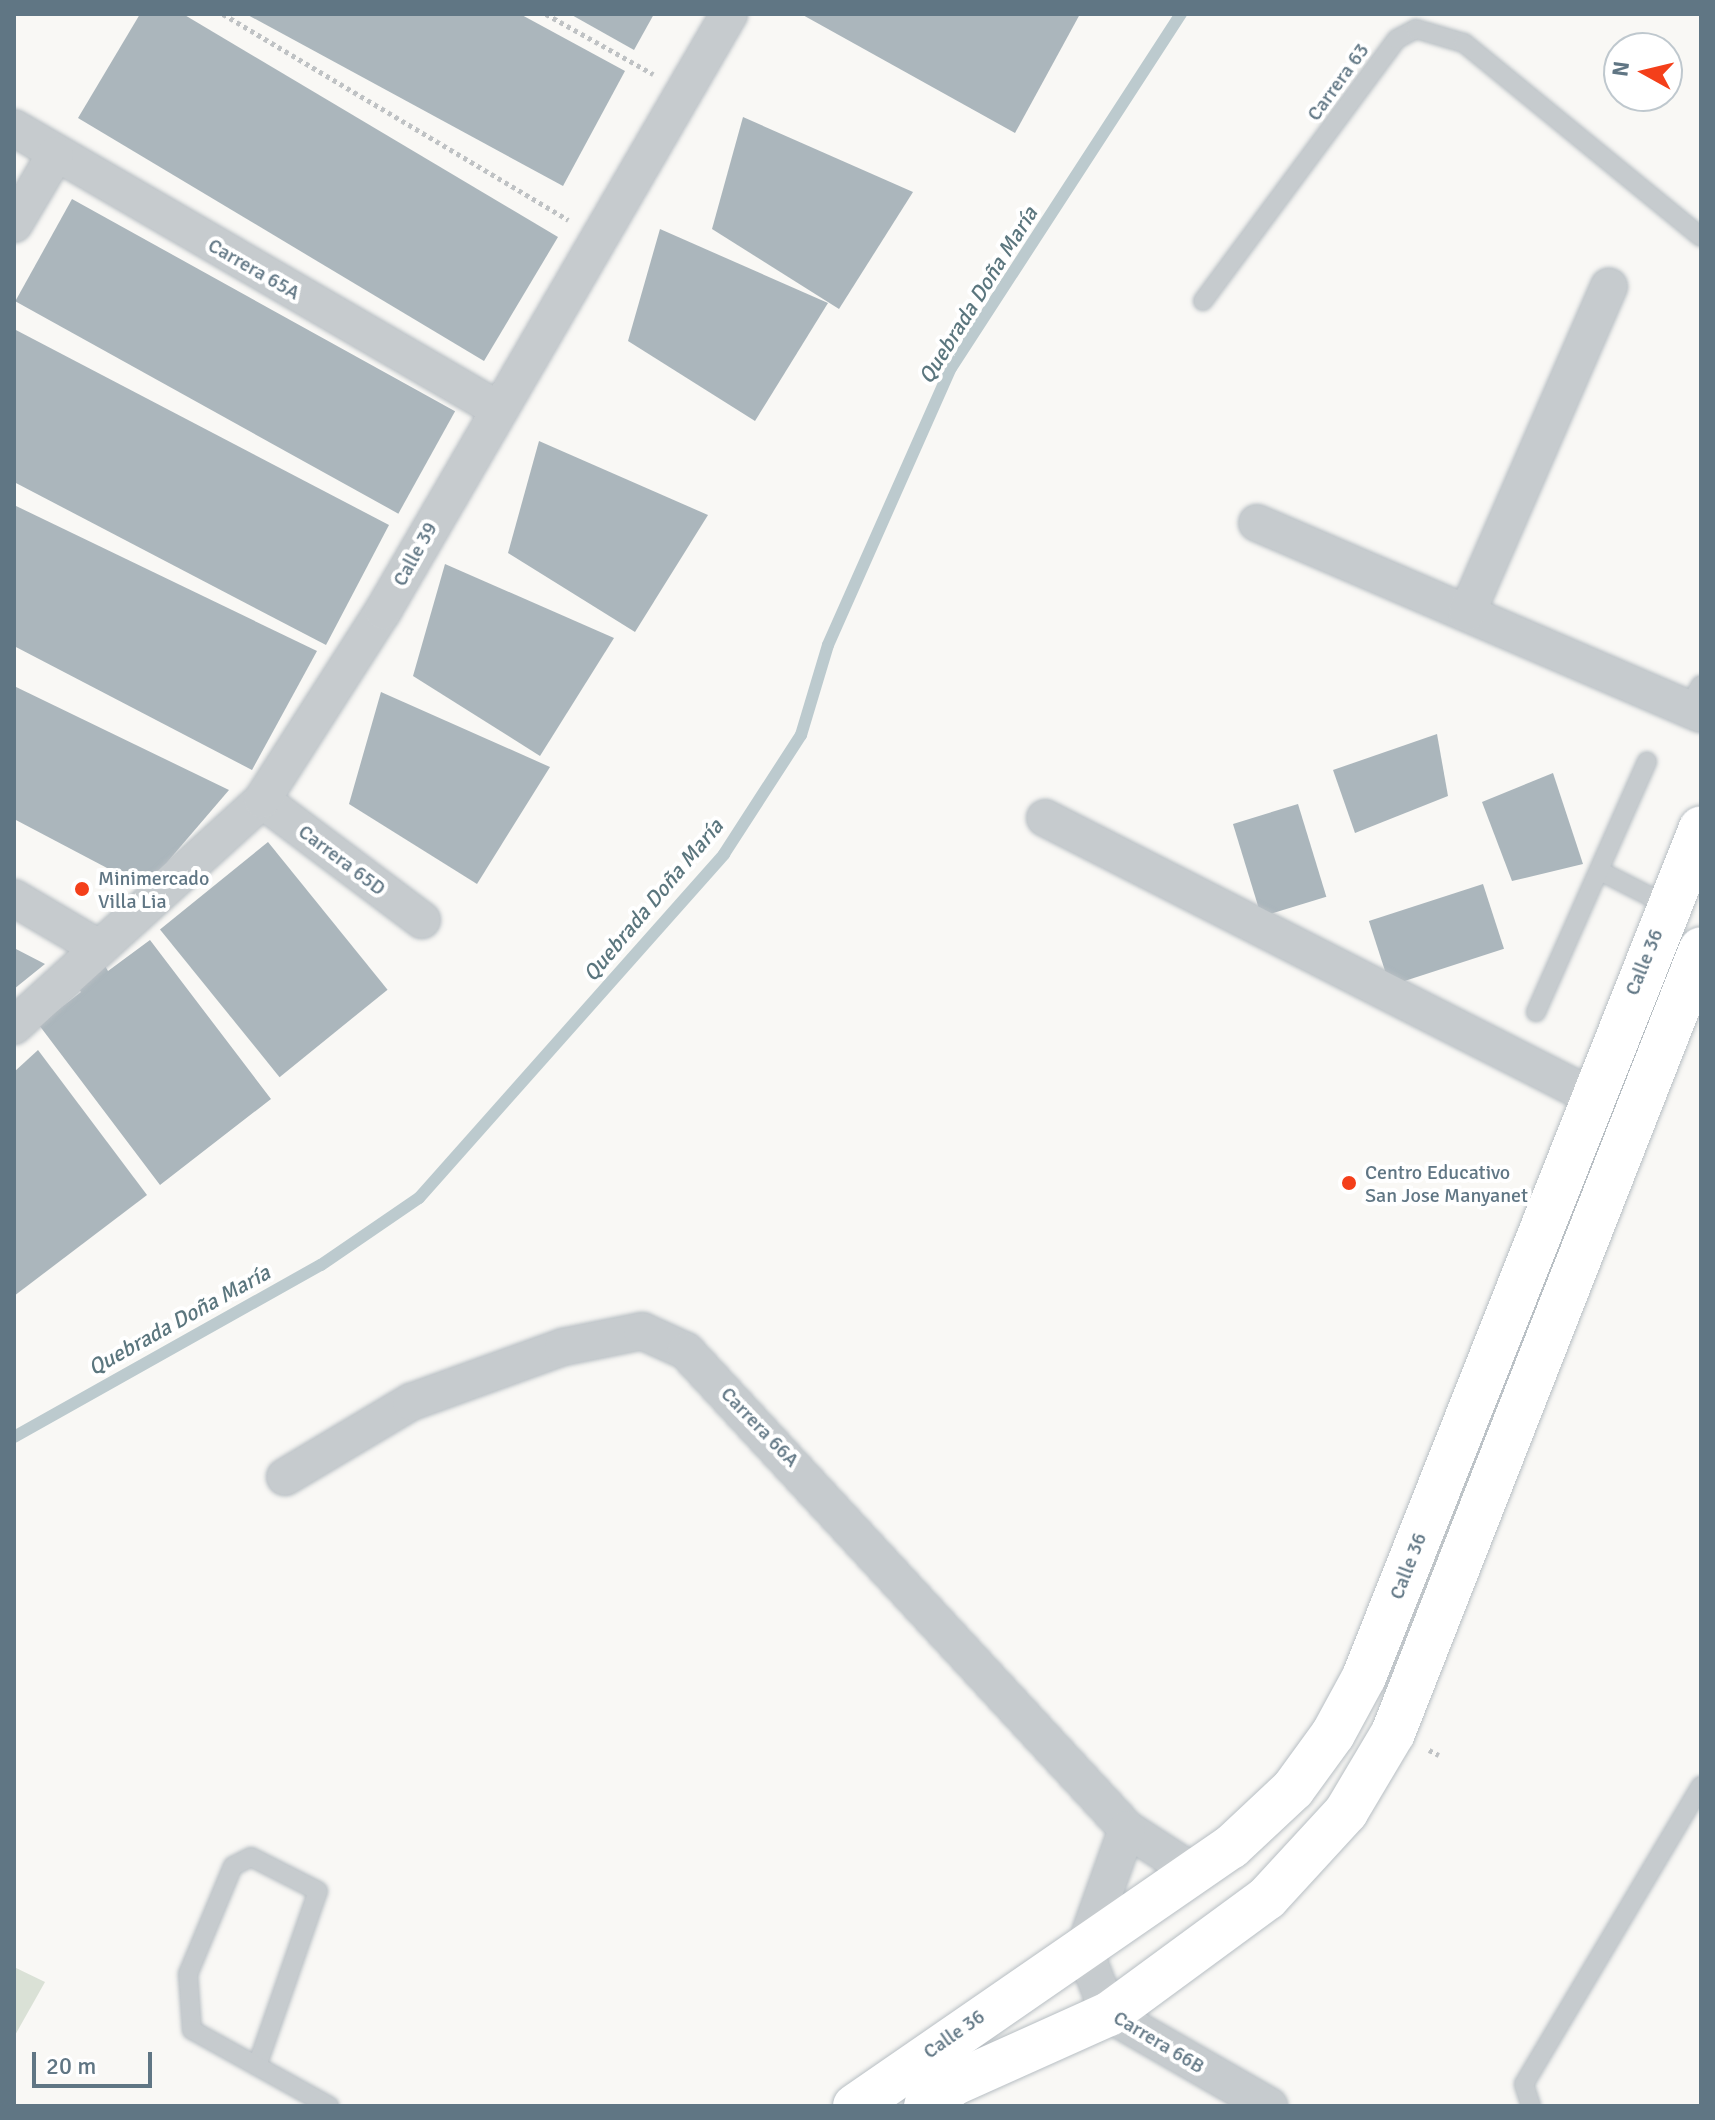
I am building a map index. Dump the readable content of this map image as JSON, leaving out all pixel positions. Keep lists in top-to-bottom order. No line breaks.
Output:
{"streets":{"main road":["Calle 36"],"street":["Carrera 65A","Calle 39","Carrera 65D","Carrera 66A","Carrera 66B"],"lane":["Carrera 63"]},"crossings":[["Carrera 65A","Calle 39"],["Calle 39","Carrera 65D"],["Calle 36","Carrera 66A"],["Calle 36","Carrera 66B"]],"water":["Quebrada Doña María"],"places":["Minimercado Villa Lia","Centro Educativo San Jose Manyanet"],"scale_bar":"20 m","north":"left"}
